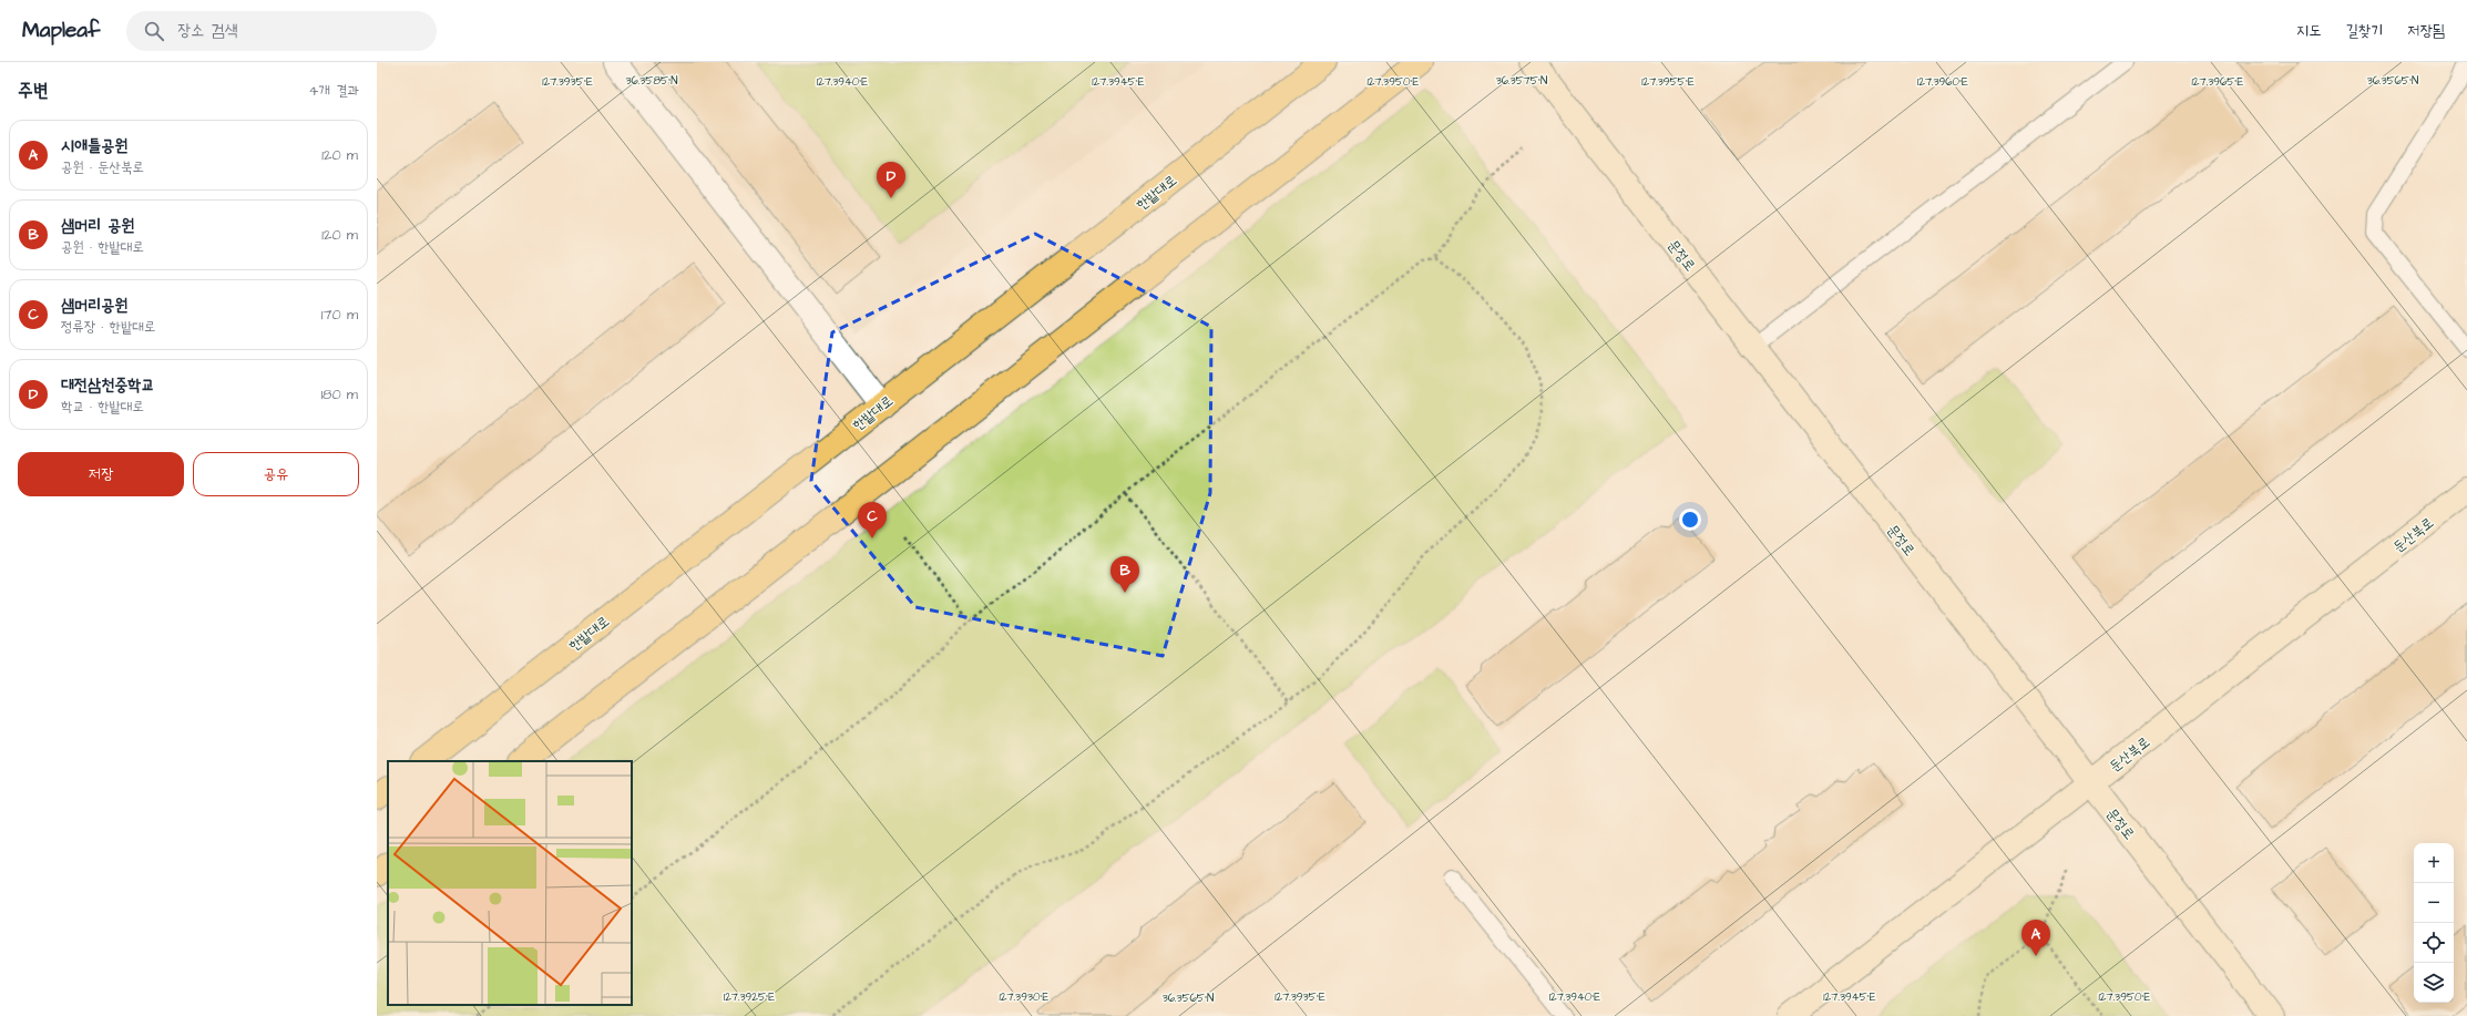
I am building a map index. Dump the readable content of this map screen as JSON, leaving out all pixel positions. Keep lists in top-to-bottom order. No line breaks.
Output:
{"streets":{"main road":["한밭대로","문정로","둔산북로"]},"crossings":[["문정로","둔산북로"]],"page":{"header":"Mapleaf","search":"장소 검색","nav":["지도","길찾기","저장됨"],"heading":["주변","4개 결과"],"list":[{"mark":"A","name":"시애틀공원","note":"공원 · 둔산북로","value":"120 m"},{"mark":"B","name":"샘머리 공원","note":"공원 · 한밭대로","value":"120 m"},{"mark":"C","name":"샘머리공원","note":"정류장 · 한밭대로","value":"170 m"},{"mark":"D","name":"대전삼천중학교","note":"학교 · 한밭대로","value":"180 m"}],"pins":["D","C","B","A"],"buttons":["저장","공유"],"map_buttons":["+","−"]},"coordinates":["36.3585°N","36.3575°N","36.3565°N","127.3935°E","127.3940°E","127.3945°E","127.3950°E","127.3955°E","127.3960°E","127.3965°E","127.3925°E","127.3930°E"]}
